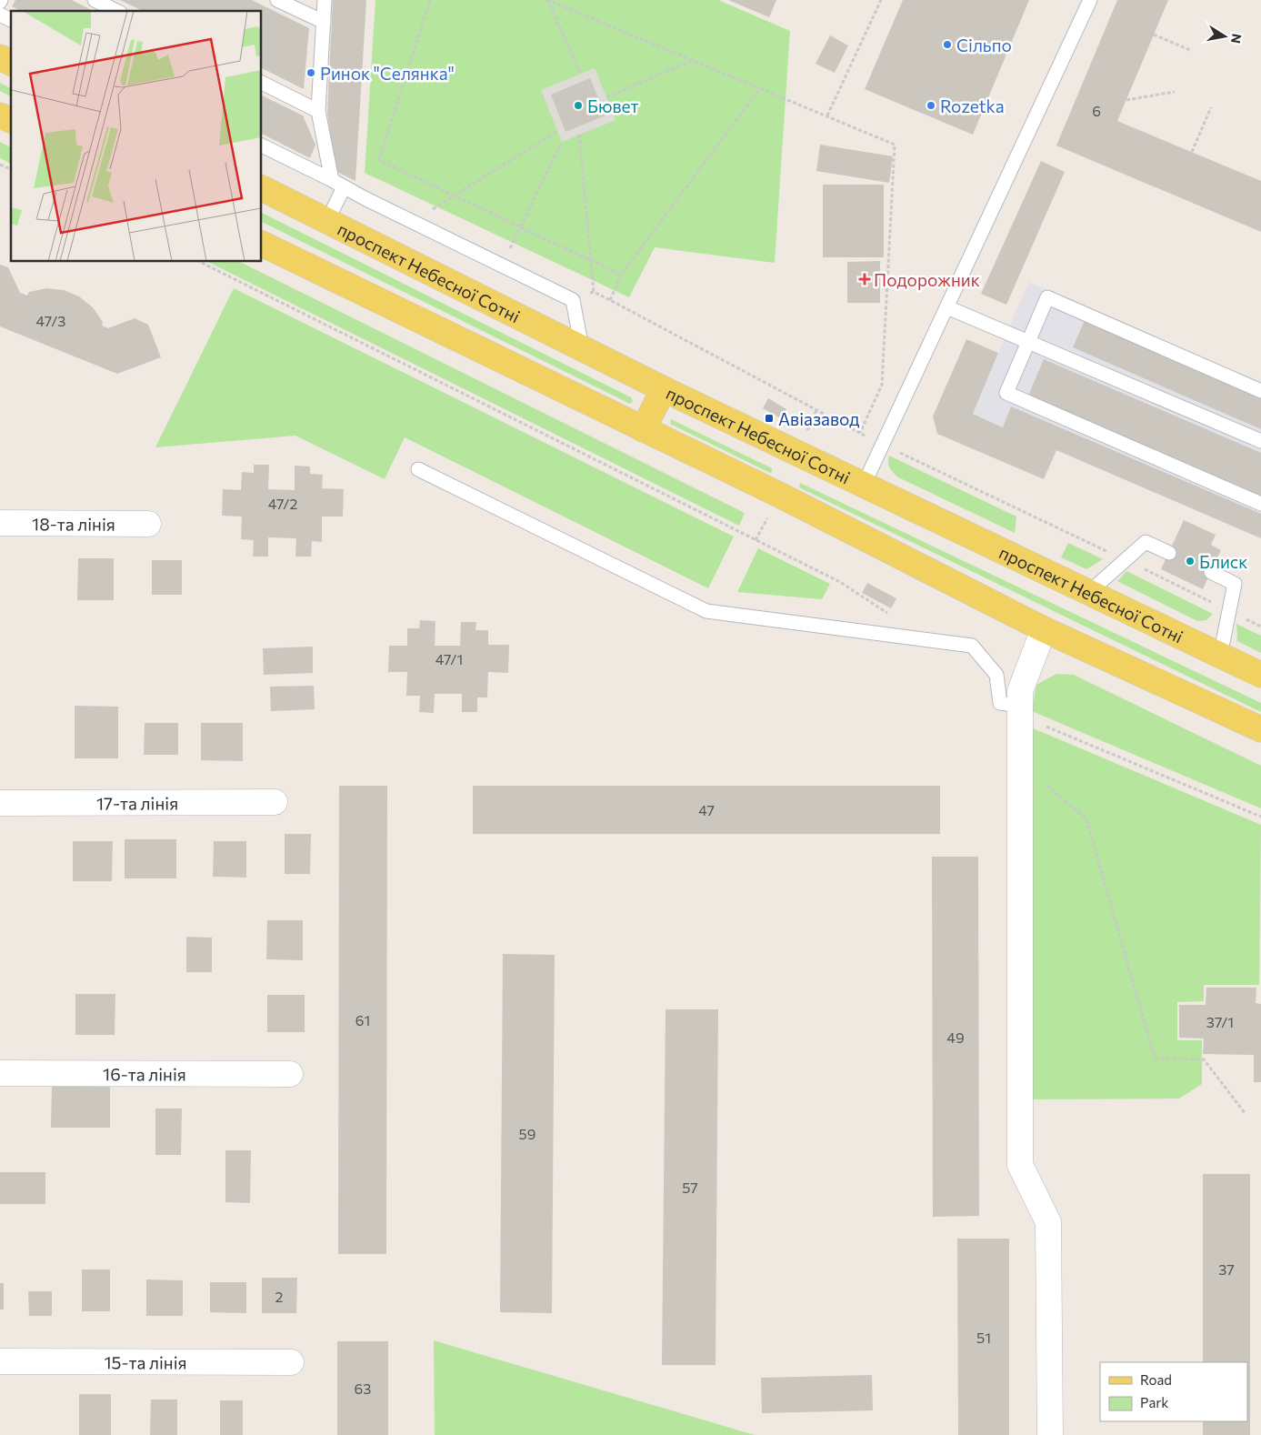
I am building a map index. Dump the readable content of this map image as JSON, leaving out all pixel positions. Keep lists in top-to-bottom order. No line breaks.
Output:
{"streets":{"main road":["проспект Небесної Сотні"],"street":["18-та лінія","17-та лінія","16-та лінія","15-та лінія"]},"places":{"other":["Сільпо","Ринок \"Селянка\"","Бювет","Rozetka","Блиск"],"health":["Подорожник"],"transit":["Авіазавод"]},"house_numbers":["6","47/3","47/2","47/1","47","61","37/1","49","59","57","37","2","51","63"],"legend":["Road","Park"],"north":"right"}
